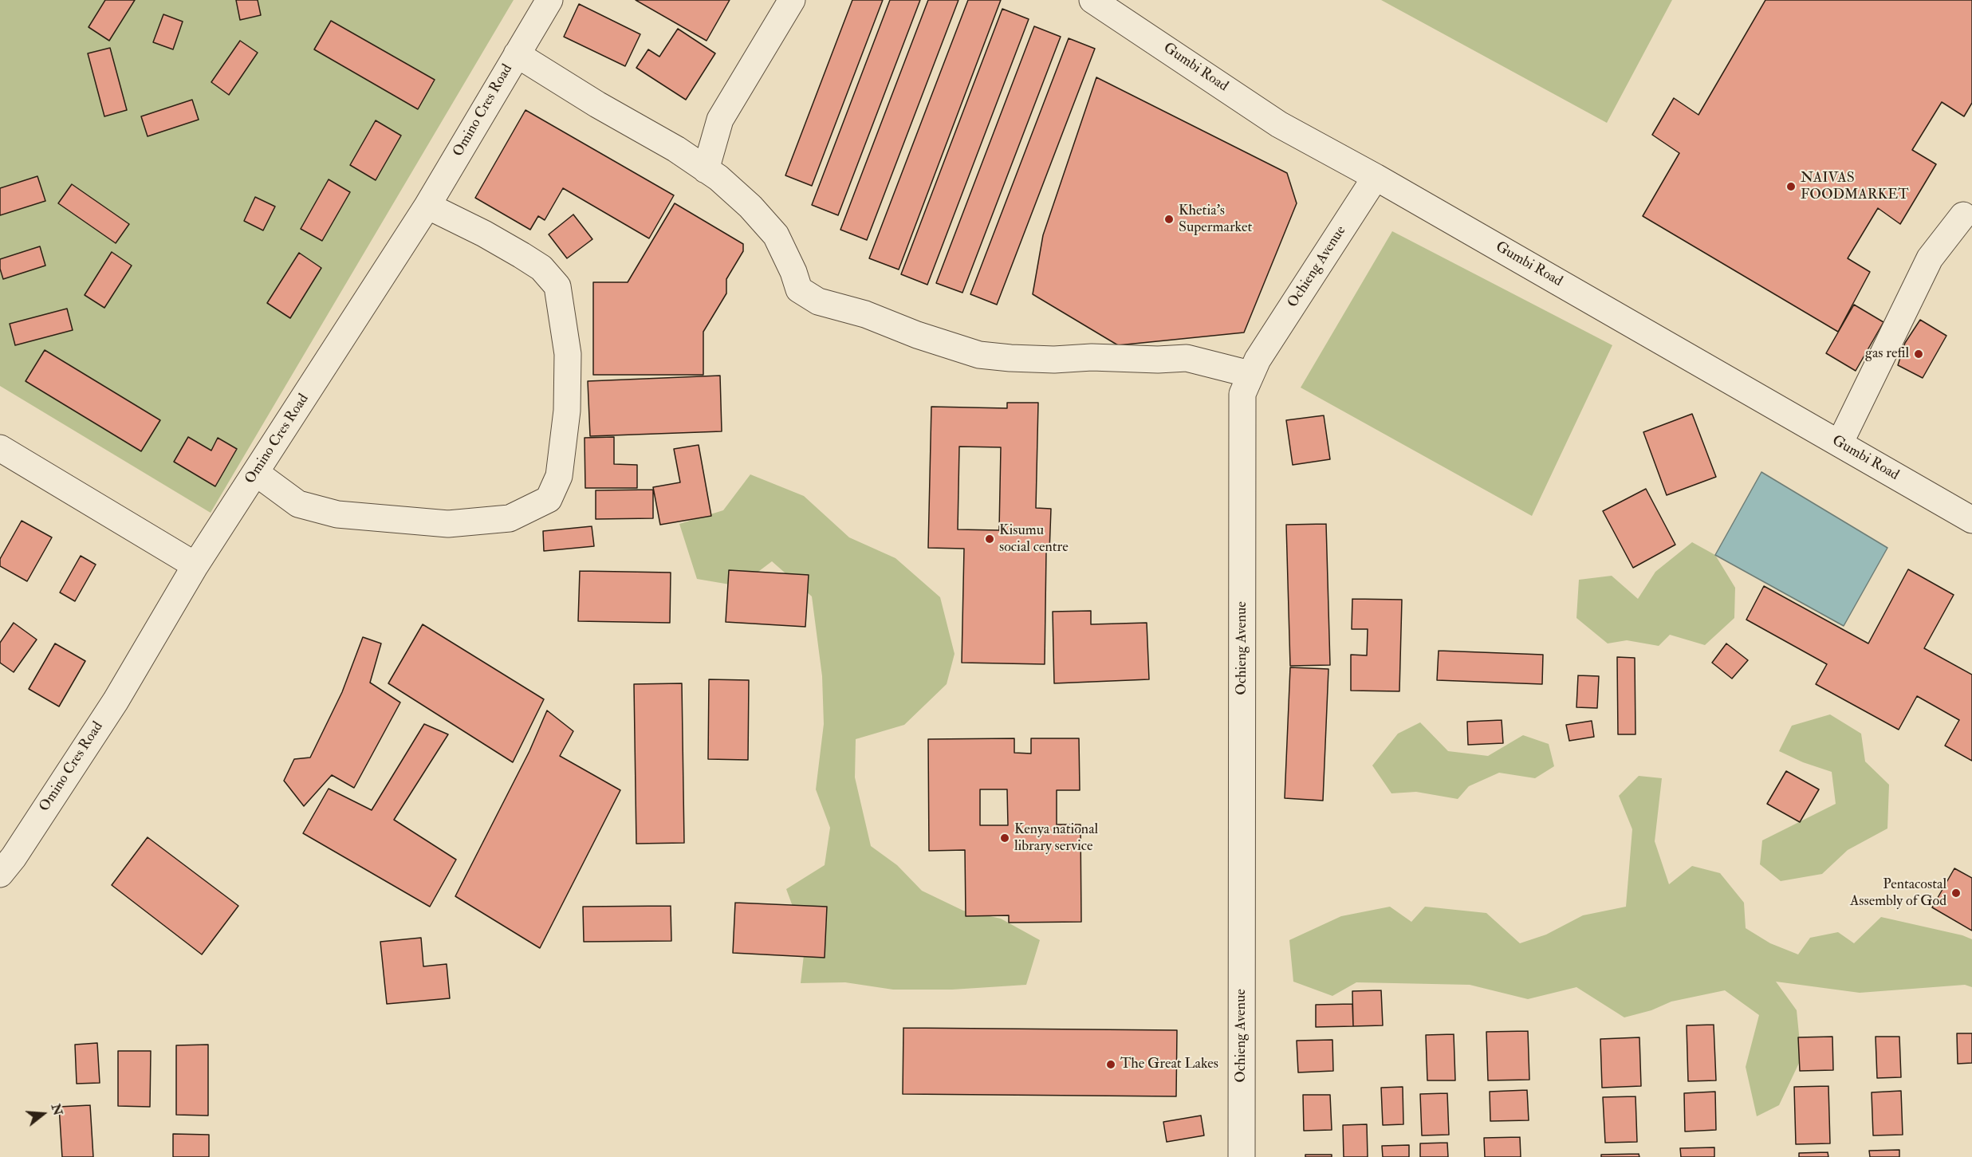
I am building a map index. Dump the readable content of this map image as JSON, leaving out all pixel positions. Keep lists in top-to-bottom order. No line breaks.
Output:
{"streets":{"street":["Gumbi Road","Omino Cres Road","Ochieng Avenue"]},"crossings":[["Gumbi Road","Ochieng Avenue"]],"places":["NAIVAS FOODMARKET","Khetia's Supermarket","gas refil","Kisumu social centre","Kenya national library service","Pentacostal Assembly of God","The Great Lakes"],"north":"right"}
